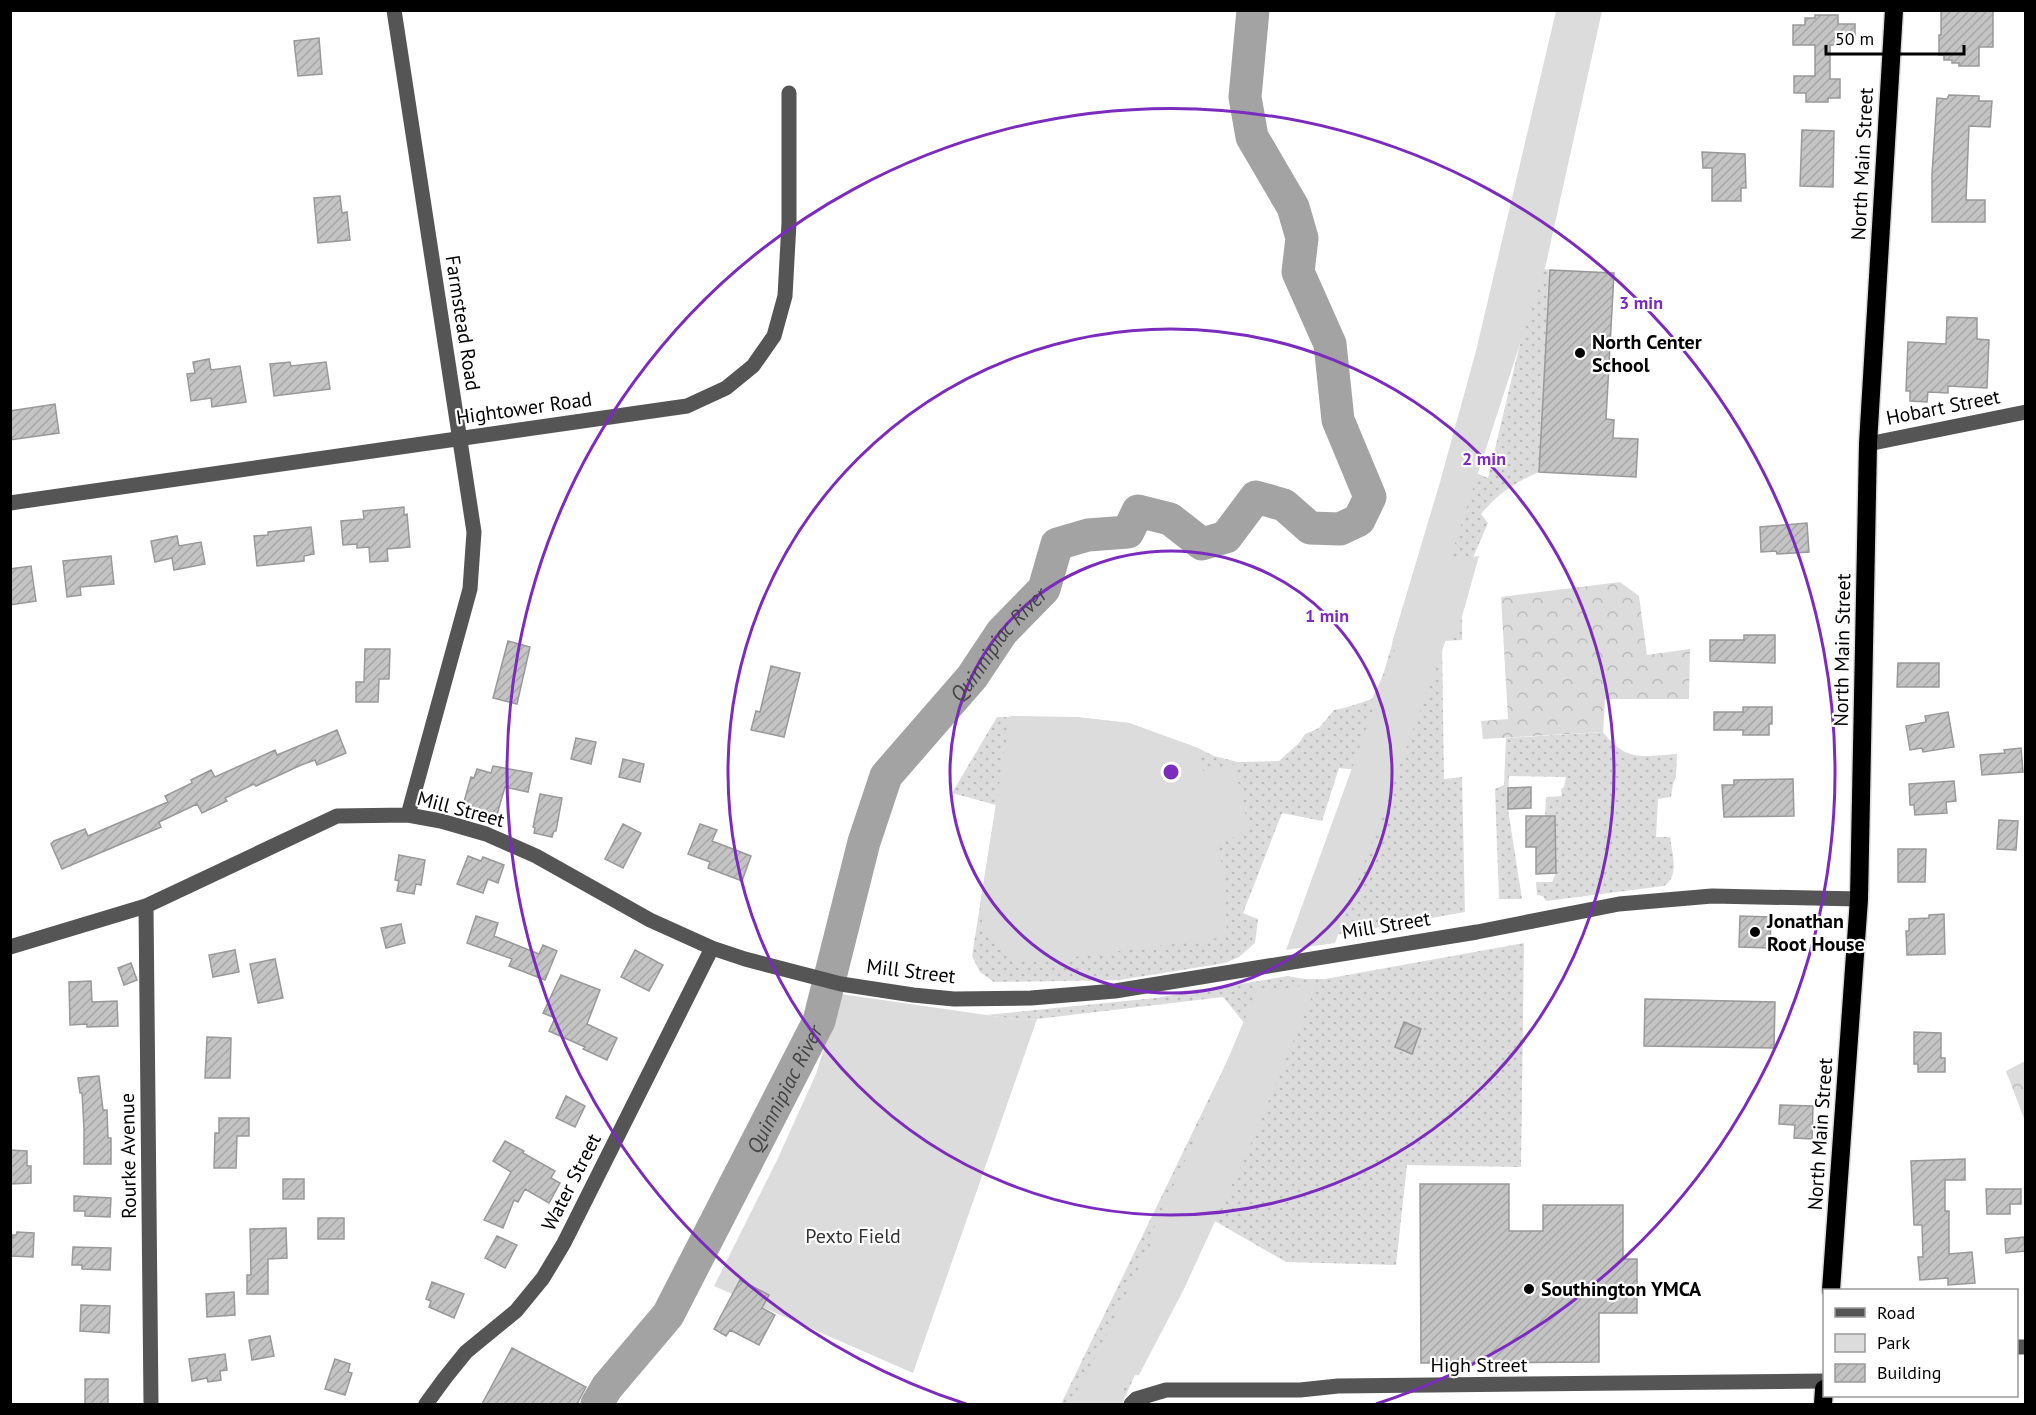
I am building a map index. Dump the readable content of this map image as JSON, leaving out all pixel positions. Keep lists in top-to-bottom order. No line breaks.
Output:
{"streets":{"highway":["North Main Street"],"street":["Farmstead Road","Hobart Street","Hightower Road","Mill Street","Rourke Avenue","Water Street","High Street"]},"crossings":[["North Main Street","Hobart Street"],["North Main Street","Mill Street"],["Farmstead Road","Hightower Road"],["Farmstead Road","Mill Street"],["Mill Street","Rourke Avenue"],["Mill Street","Water Street"]],"water":["Quinnipiac River"],"parks":["Pexto Field"],"places":["North Center School","Jonathan Root House","Southington YMCA"],"legend":["Road","Park","Building"],"scale_bar":"50 m","rings":["3 min","2 min","1 min"]}
